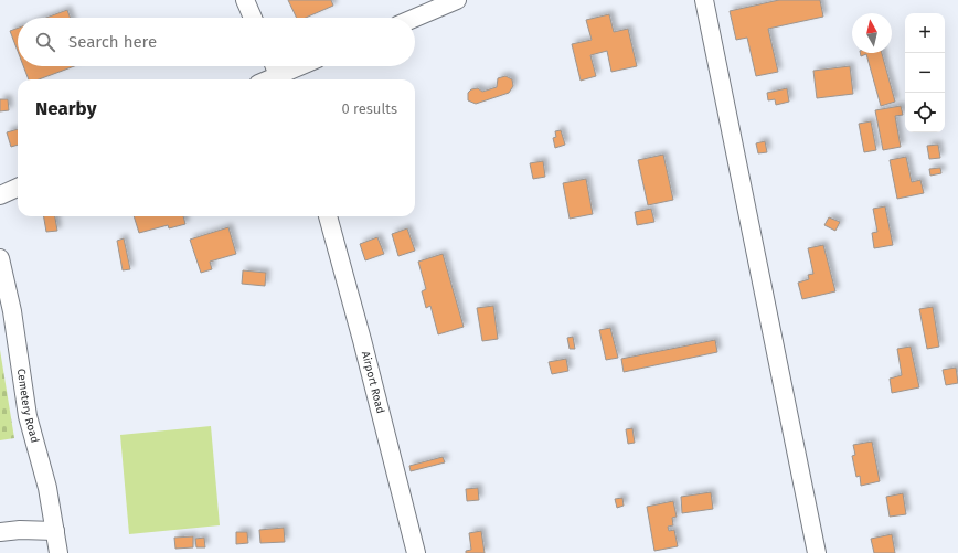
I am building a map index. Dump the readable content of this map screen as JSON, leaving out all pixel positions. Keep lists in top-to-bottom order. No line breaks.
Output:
{"streets":{"street":["Airport Road","Cemetery Road"]},"north":"top","page":{"map_buttons":["+","−"],"search":"Search here","heading":["Nearby","0 results"]}}
